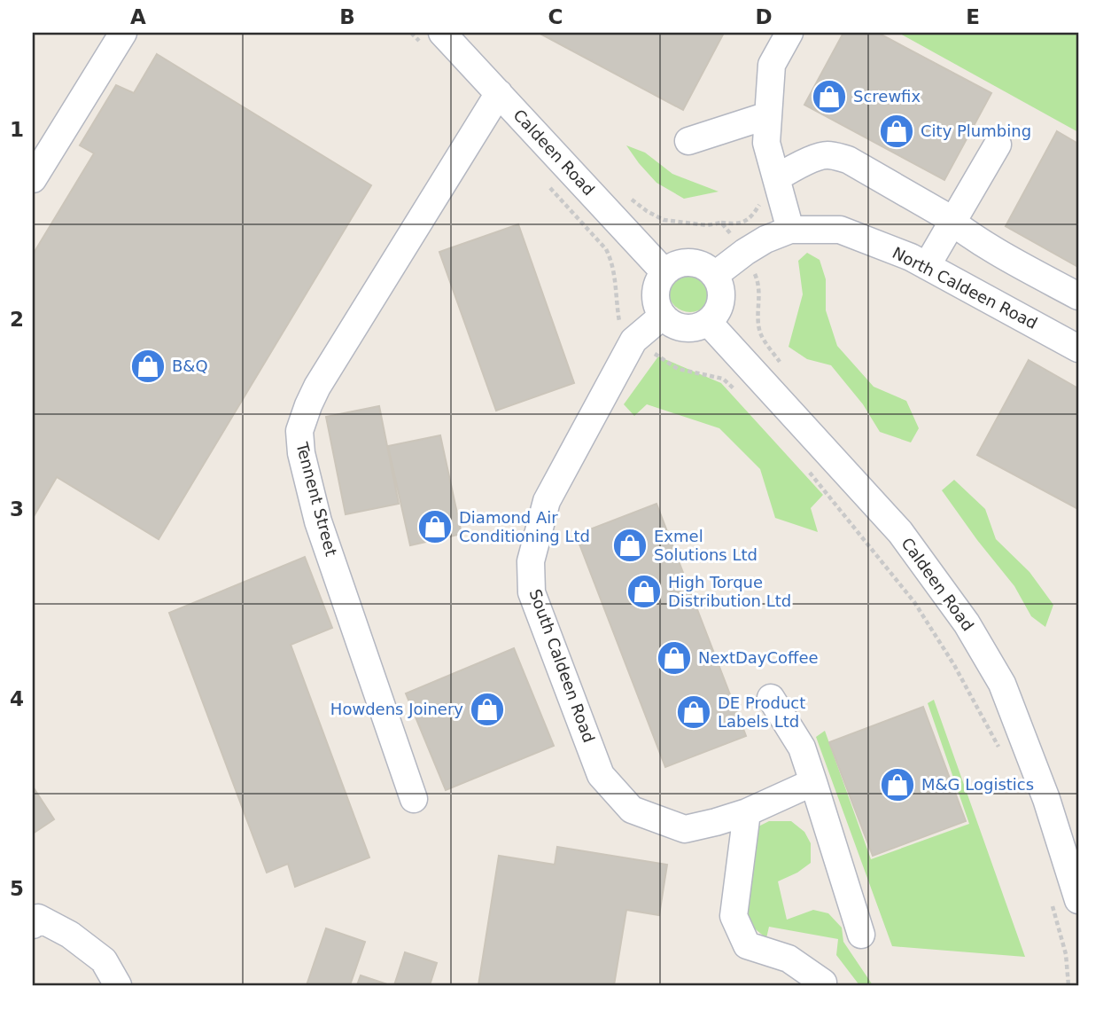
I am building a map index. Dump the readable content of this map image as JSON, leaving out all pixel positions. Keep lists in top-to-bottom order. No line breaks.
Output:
{"streets":{"street":["Caldeen Road","North Caldeen Road","Tennent Street","South Caldeen Road"]},"crossings":[["Caldeen Road","North Caldeen Road"],["Caldeen Road","Tennent Street"],["Caldeen Road","South Caldeen Road"],["North Caldeen Road","South Caldeen Road"]],"places":{"shop":["Screwfix","City Plumbing","B&Q","Diamond Air Conditioning Ltd","Exmel Solutions Ltd","High Torque Distribution Ltd","NextDayCoffee","Howdens Joinery","DE Product Labels Ltd","M&G Logistics"]},"grid":{"columns":["A","B","C","D","E"],"rows":["1","2","3","4","5"]}}
